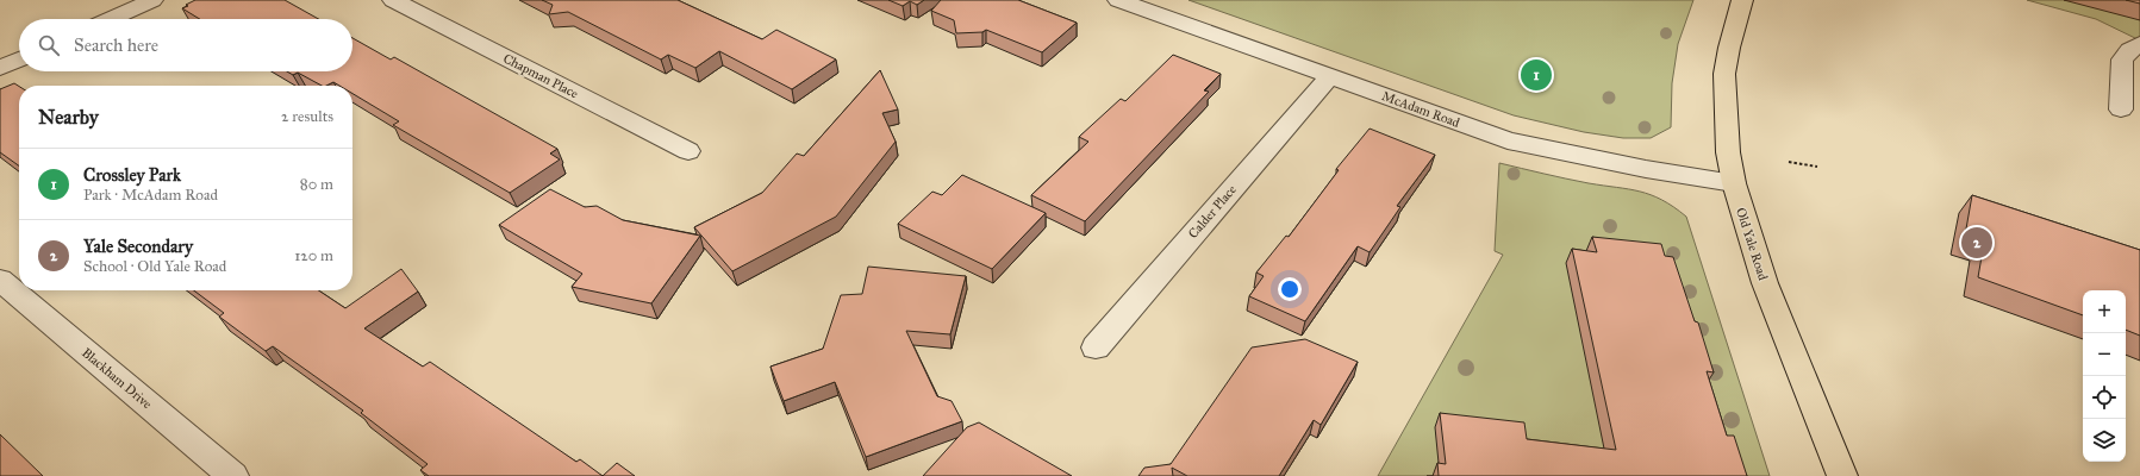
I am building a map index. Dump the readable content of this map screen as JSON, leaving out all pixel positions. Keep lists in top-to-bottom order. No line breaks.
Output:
{"streets":{"main road":["Old Yale Road"],"street":["Chapman Place","McAdam Road","Calder Place","Blackham Drive"]},"crossings":[["McAdam Road","Calder Place"],["McAdam Road","Old Yale Road"]],"page":{"search":"Search here","pins":["1","2"],"heading":["Nearby","2 results"],"list":[{"mark":"1","name":"Crossley Park","note":"Park · McAdam Road","value":"80 m"},{"mark":"2","name":"Yale Secondary","note":"School · Old Yale Road","value":"120 m"}],"map_buttons":["+","−"]}}
